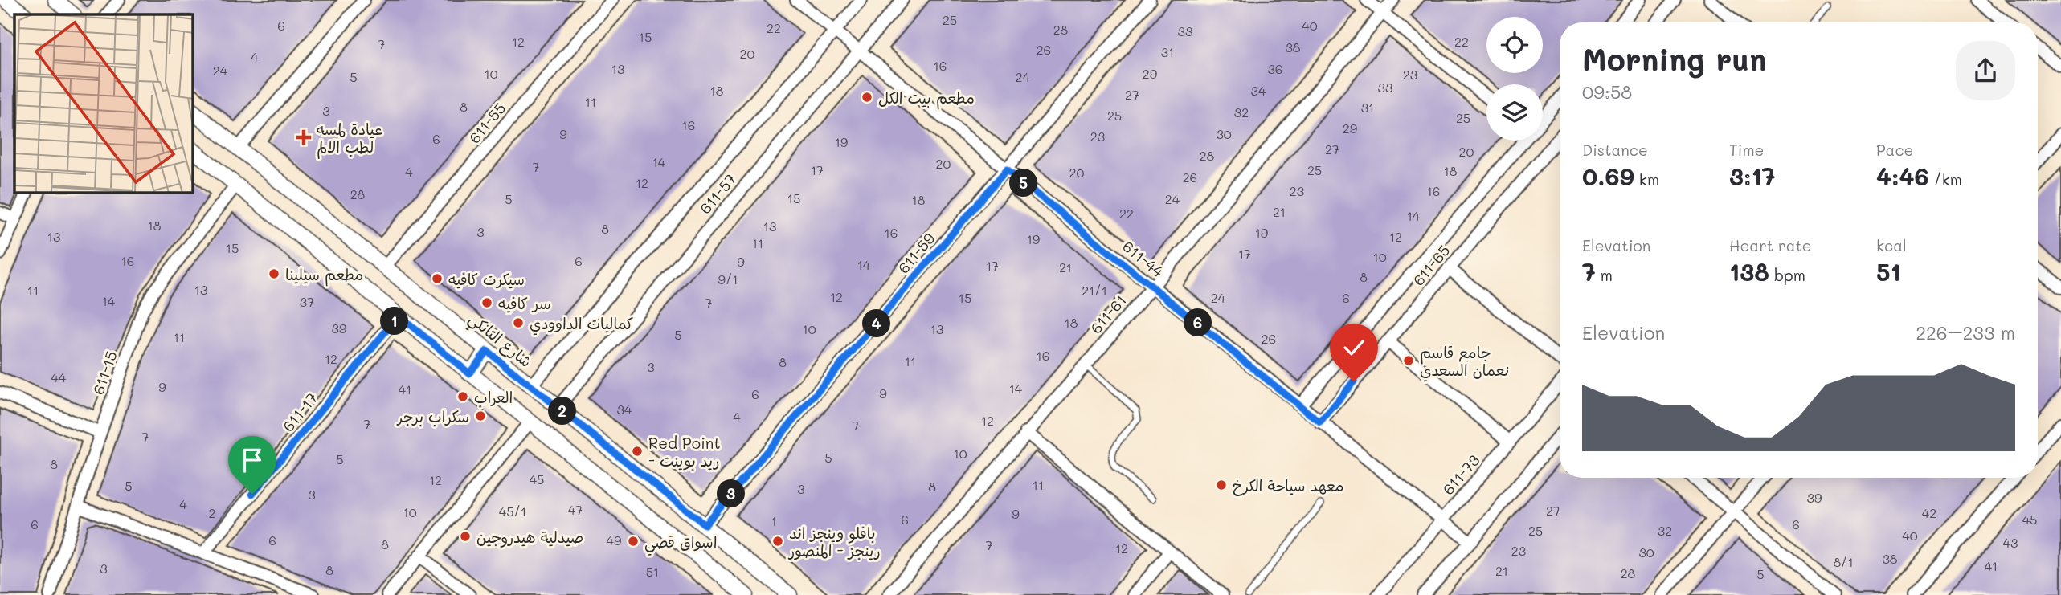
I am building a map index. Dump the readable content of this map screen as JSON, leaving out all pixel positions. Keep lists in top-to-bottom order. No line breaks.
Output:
{"streets":{"street":["611-55","611-57","611-59","611-44","611-65","611-61","شارع التانكي","611-15","611-17","611-73"]},"crossings":[["611-55","شارع التانكي"],["611-57","611-44"],["611-57","شارع التانكي"],["611-59","611-44"],["611-59","شارع التانكي"],["611-44","611-65"],["611-44","611-61"],["611-44","611-73"]],"places":{"other":["مطعم بيت الكل","مطعم سيلينا","سيكرت كافيه","سر كافيه","كماليات الداوودي","جامع قاسم نعمان السعدي","العراب","سكراب برجر","Red Point - ريد بوينت","معهد سياحة الكرخ","صيدلية هيدروجين","اسواق قصي","بافلو وينجز اند رينجز - المنصور"],"health":["عيادة لمسه لطب الالم"]},"house_numbers":["25","6","40","22","28","33","15","12","22","7","38","26","31","20","4","16","13","36","24","10","29","23","5","24","33","18","34","27","11","8","31","3","32","25","25","16","29","9","30","23","6","19","27","20","28","14","20","7","17","25","18","4","20","26","12","23","16","28","15","5","24","18","21","22","14","18","13","8","3","16","19","13","12","19","11","15","17","10","16","6","9","14","17","21","8","9/1","13","11","21/1","12","15","24","6","14","37","7","18","39","10","13","5","11","26","16","12","11","8","3","44","9","14","41","9","6","34","4","12","7","7","7","10","5","5","8","45","12","11","5","8","3","3","39","4","47","27","45/1","10","2","42","9","6","45","1","6","6","25","32","40","6","49","43","8","7","12","23","30","38","8/1","41","3","8","21","51","28","5"],"page":{"heading":["Morning run","09:58"],"stats":[["Distance","0.69 km"],["Time","3:17"],["Pace","4:46 /km"],["Elevation","7 m"],["Heart rate","138 bpm"],["kcal","51"]],"pins":["5","1","6","4","2","3"],"chart":["Elevation","226–233 m"]}}
